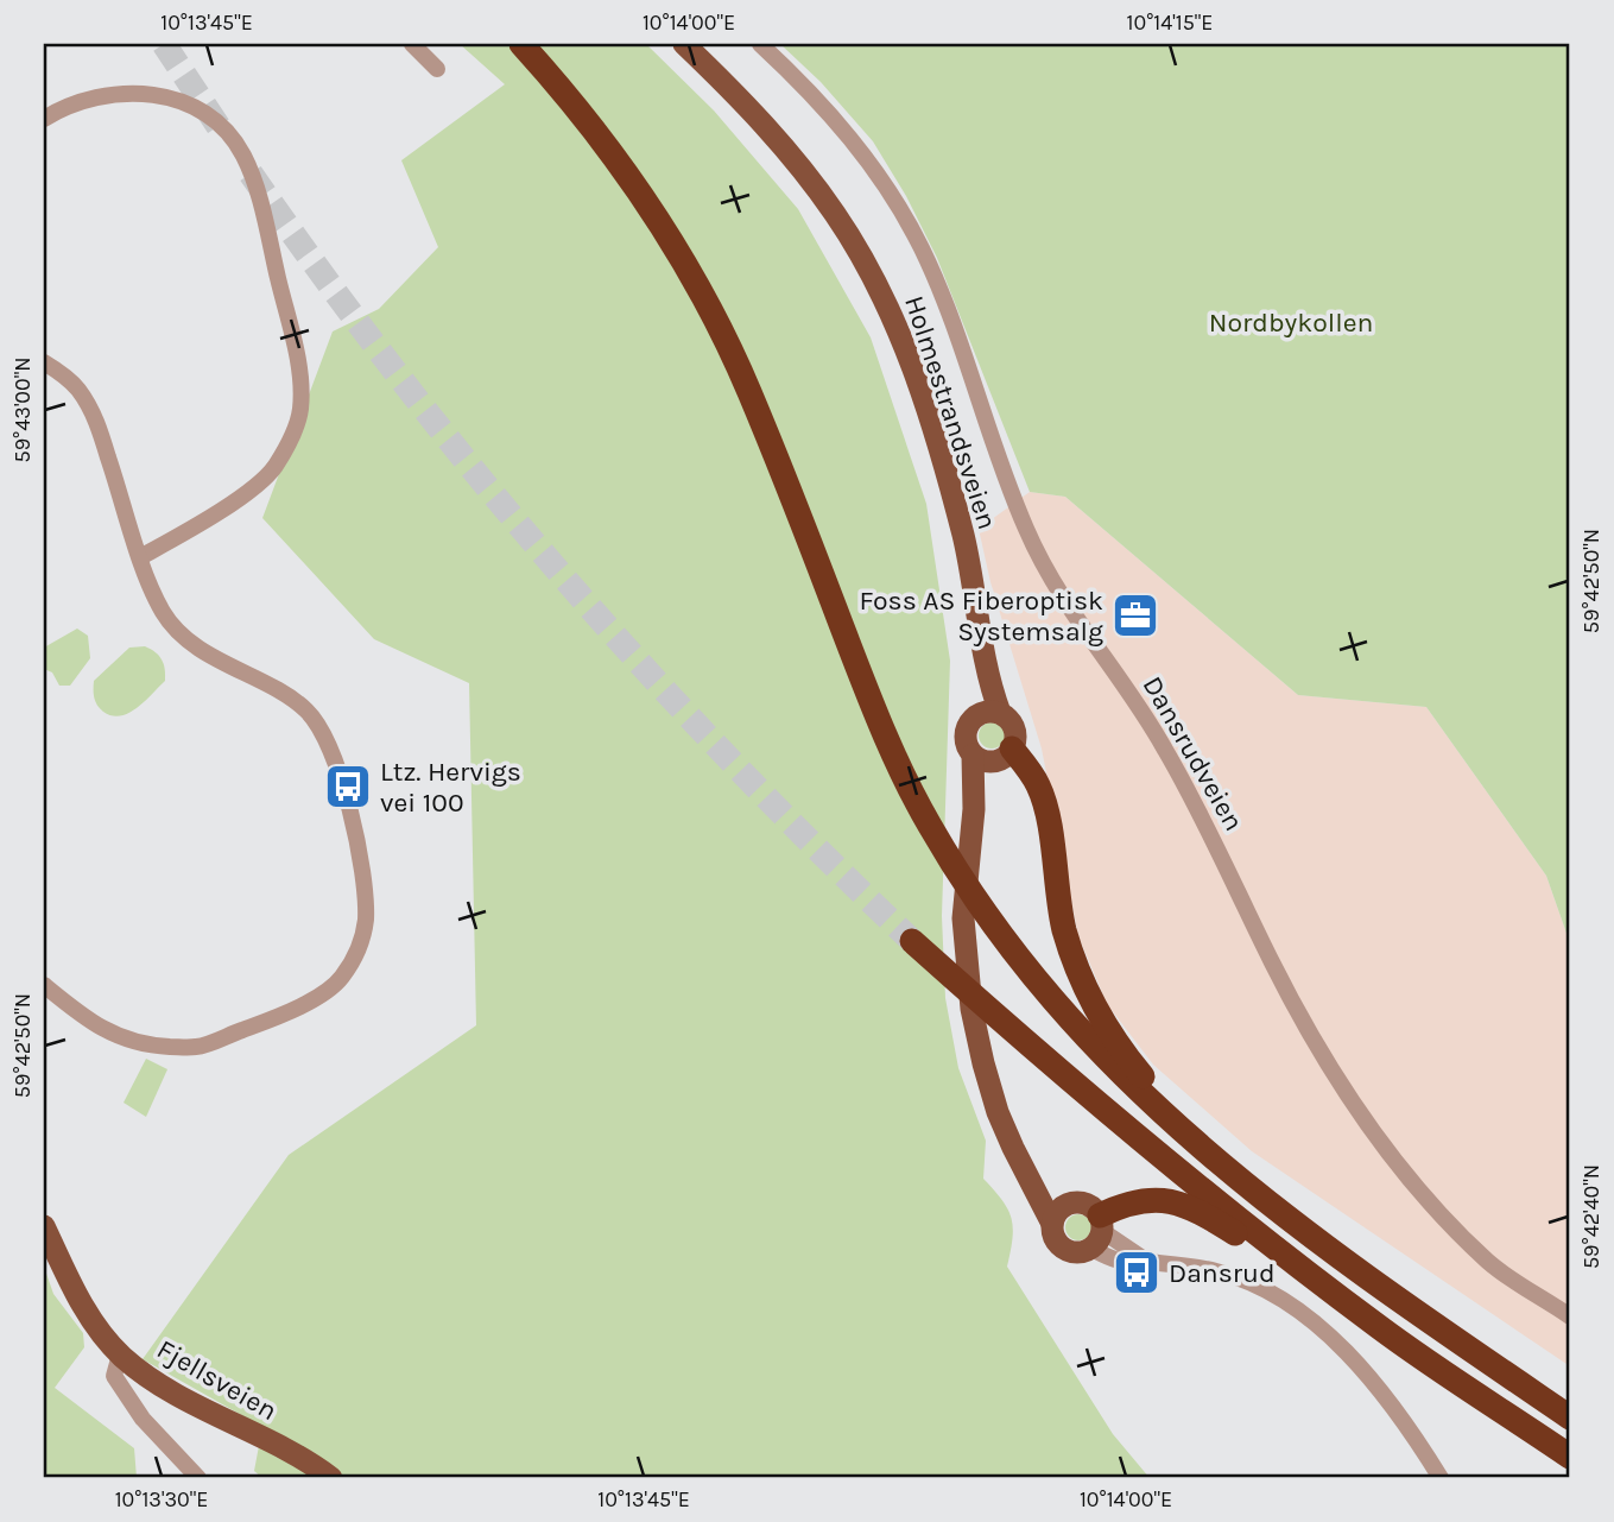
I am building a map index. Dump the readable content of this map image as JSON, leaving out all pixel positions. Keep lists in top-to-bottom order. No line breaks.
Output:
{"streets":{"main road":["Holmestrandsveien","Fjellsveien"],"street":["Dansrudveien"]},"parks":["Nordbykollen"],"places":{"office":["Foss AS Fiberoptisk Systemsalg"],"bus stop":["Ltz. Hervigs vei 100","Dansrud"]},"coordinates":["10°13'45\"E","10°14'00\"E","10°14'15\"E","59°43'00\"N","59°42'50\"N","59°42'40\"N","10°13'30\"E"]}
